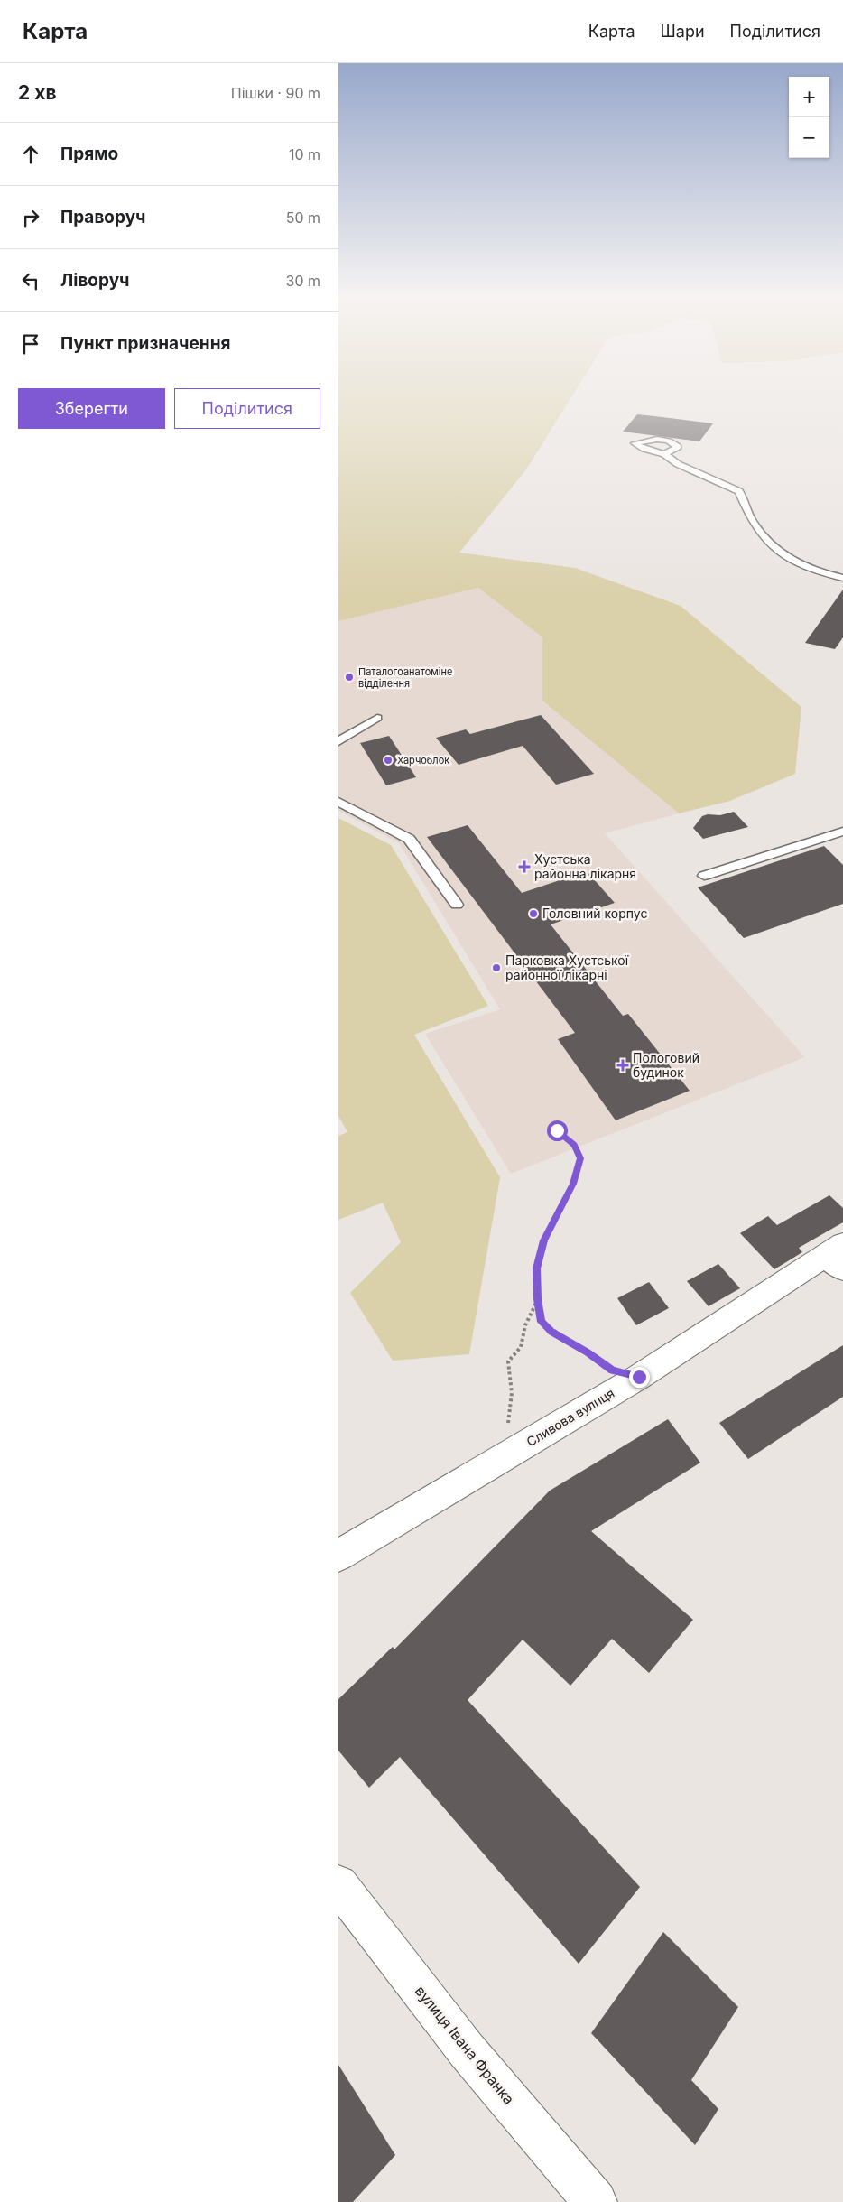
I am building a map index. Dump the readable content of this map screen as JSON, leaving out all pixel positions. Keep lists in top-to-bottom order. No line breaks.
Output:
{"streets":{"street":["Сливова вулиця","вулиця Івана Франка"]},"places":{"other":["Паталогоанатоміне відділення","Харчоблок","Головний корпус","Парковка Хустської районної лікарні"],"health":["Хустська районна лікарня","Пологовий будинок"]},"page":{"header":"Карта","nav":["Карта","Шари","Поділитися"],"heading":["2 хв","Пішки · 90 m"],"map_buttons":["+","−"],"list":[["Прямо","10 m"],["Праворуч","50 m"],["Ліворуч","30 m"],"Пункт призначення"],"buttons":["Зберегти","Поділитися"]}}
